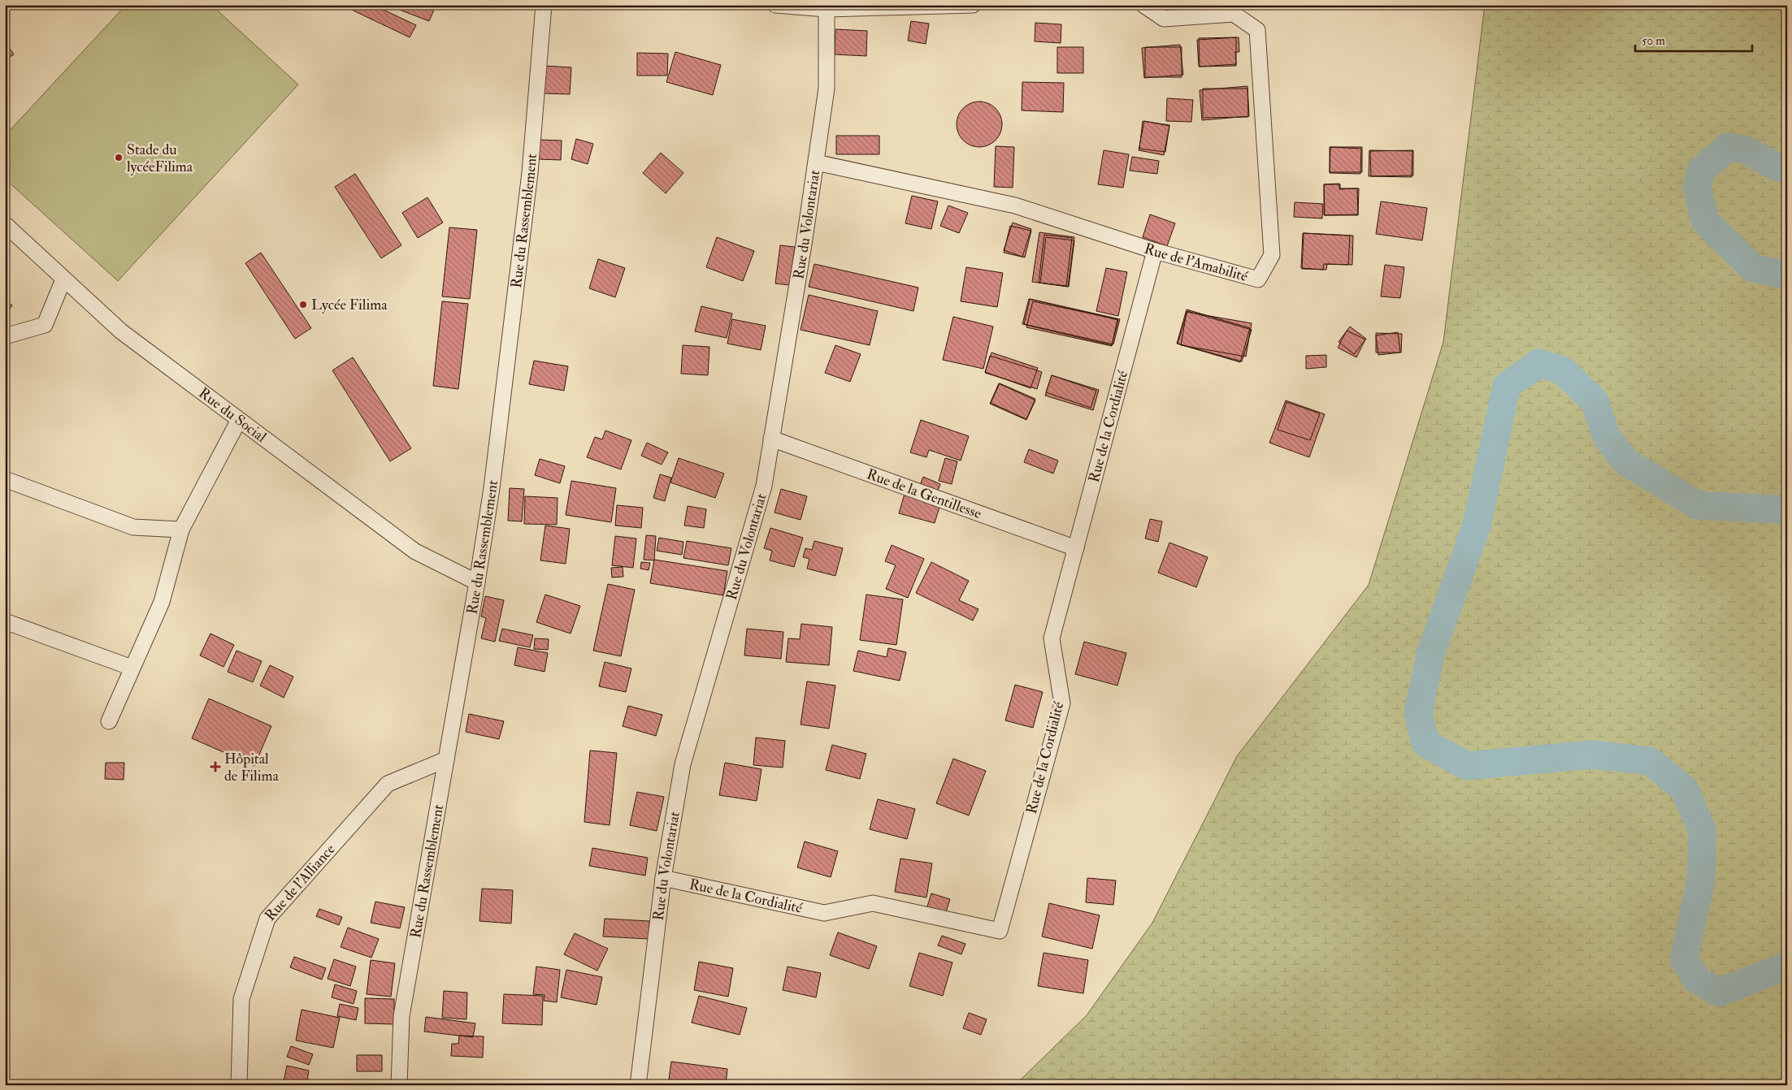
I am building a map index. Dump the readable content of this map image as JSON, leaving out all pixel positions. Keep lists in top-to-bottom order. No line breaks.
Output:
{"streets":{"street":["Rue du Rassemblement","Rue du Volontariat","Rue de l'Amabilité","Rue du Social","Rue de la Cordialité","Rue de la Gentillesse","Rue de l'Alliance"]},"crossings":[["Rue du Rassemblement","Rue du Social"],["Rue du Rassemblement","Rue de l'Alliance"],["Rue du Volontariat","Rue de l'Amabilité"],["Rue du Volontariat","Rue de la Cordialité"],["Rue du Volontariat","Rue de la Gentillesse"],["Rue de l'Amabilité","Rue de la Cordialité"],["Rue de la Cordialité","Rue de la Gentillesse"]],"places":{"other":["Stade du lycéeFilima","Lycée Filima"],"health":["Hôpital de Filima"]},"scale_bar":"50 m"}
